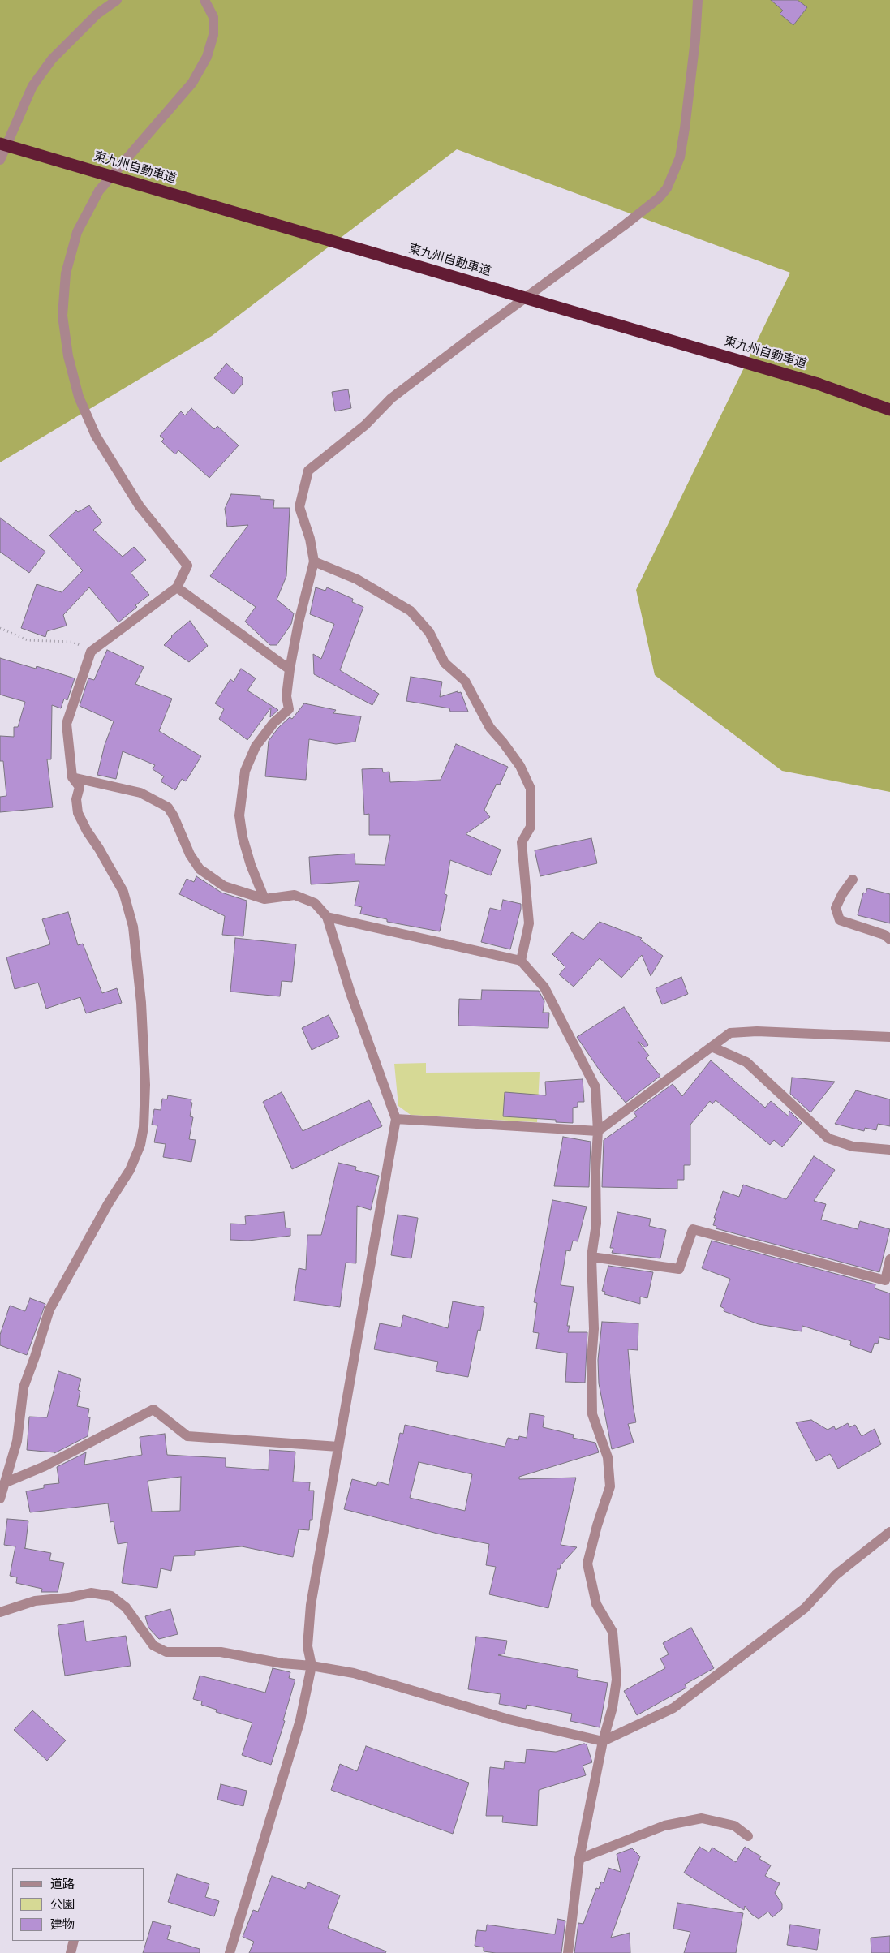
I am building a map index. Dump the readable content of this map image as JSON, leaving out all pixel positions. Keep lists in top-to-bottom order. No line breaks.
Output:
{"streets":{"highway":["東九州自動車道"]},"legend":["道路","公園","建物"]}
